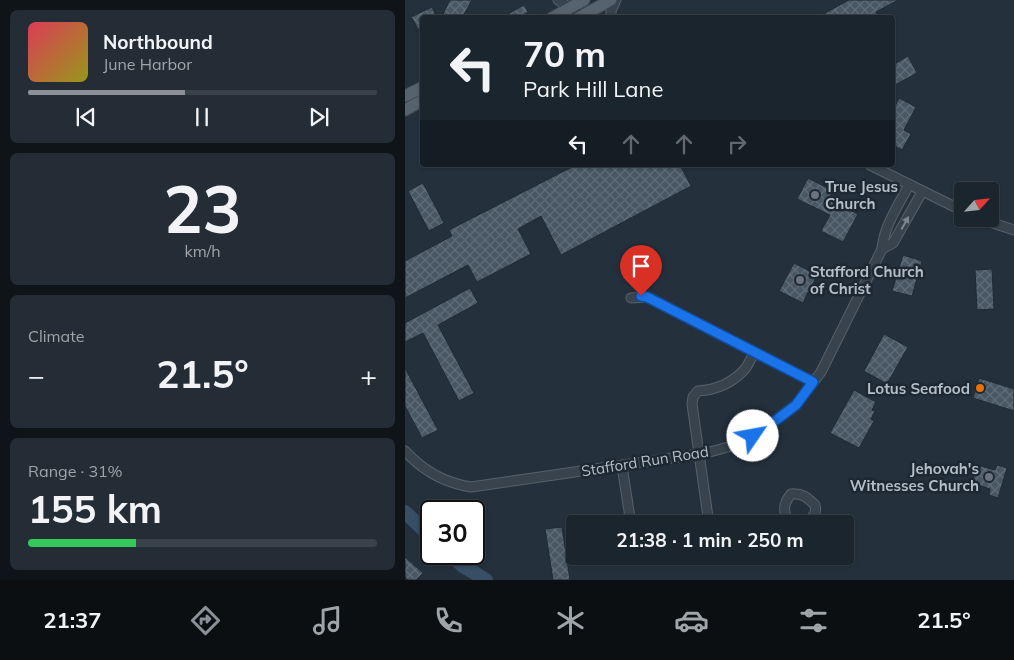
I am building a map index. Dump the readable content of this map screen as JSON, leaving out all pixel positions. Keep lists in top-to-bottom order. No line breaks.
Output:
{"streets":{"street":["Stafford Run Road"]},"places":["True Jesus Church","Stafford Church of Christ","Lotus Seafood","Jehovah's Witnesses Church"],"north":"top right","page":{"turn":["70 m","Park Hill Lane"],"song":["Northbound","June Harbor"],"tile":[["23","km/h"],"Climate",["Range · 31%","155 km"]],"heat":["−","21.5°","+"],"limit":"30","trip":"21:38 · 1 min · 250 m","tabs":["21:37","21.5°"]}}
